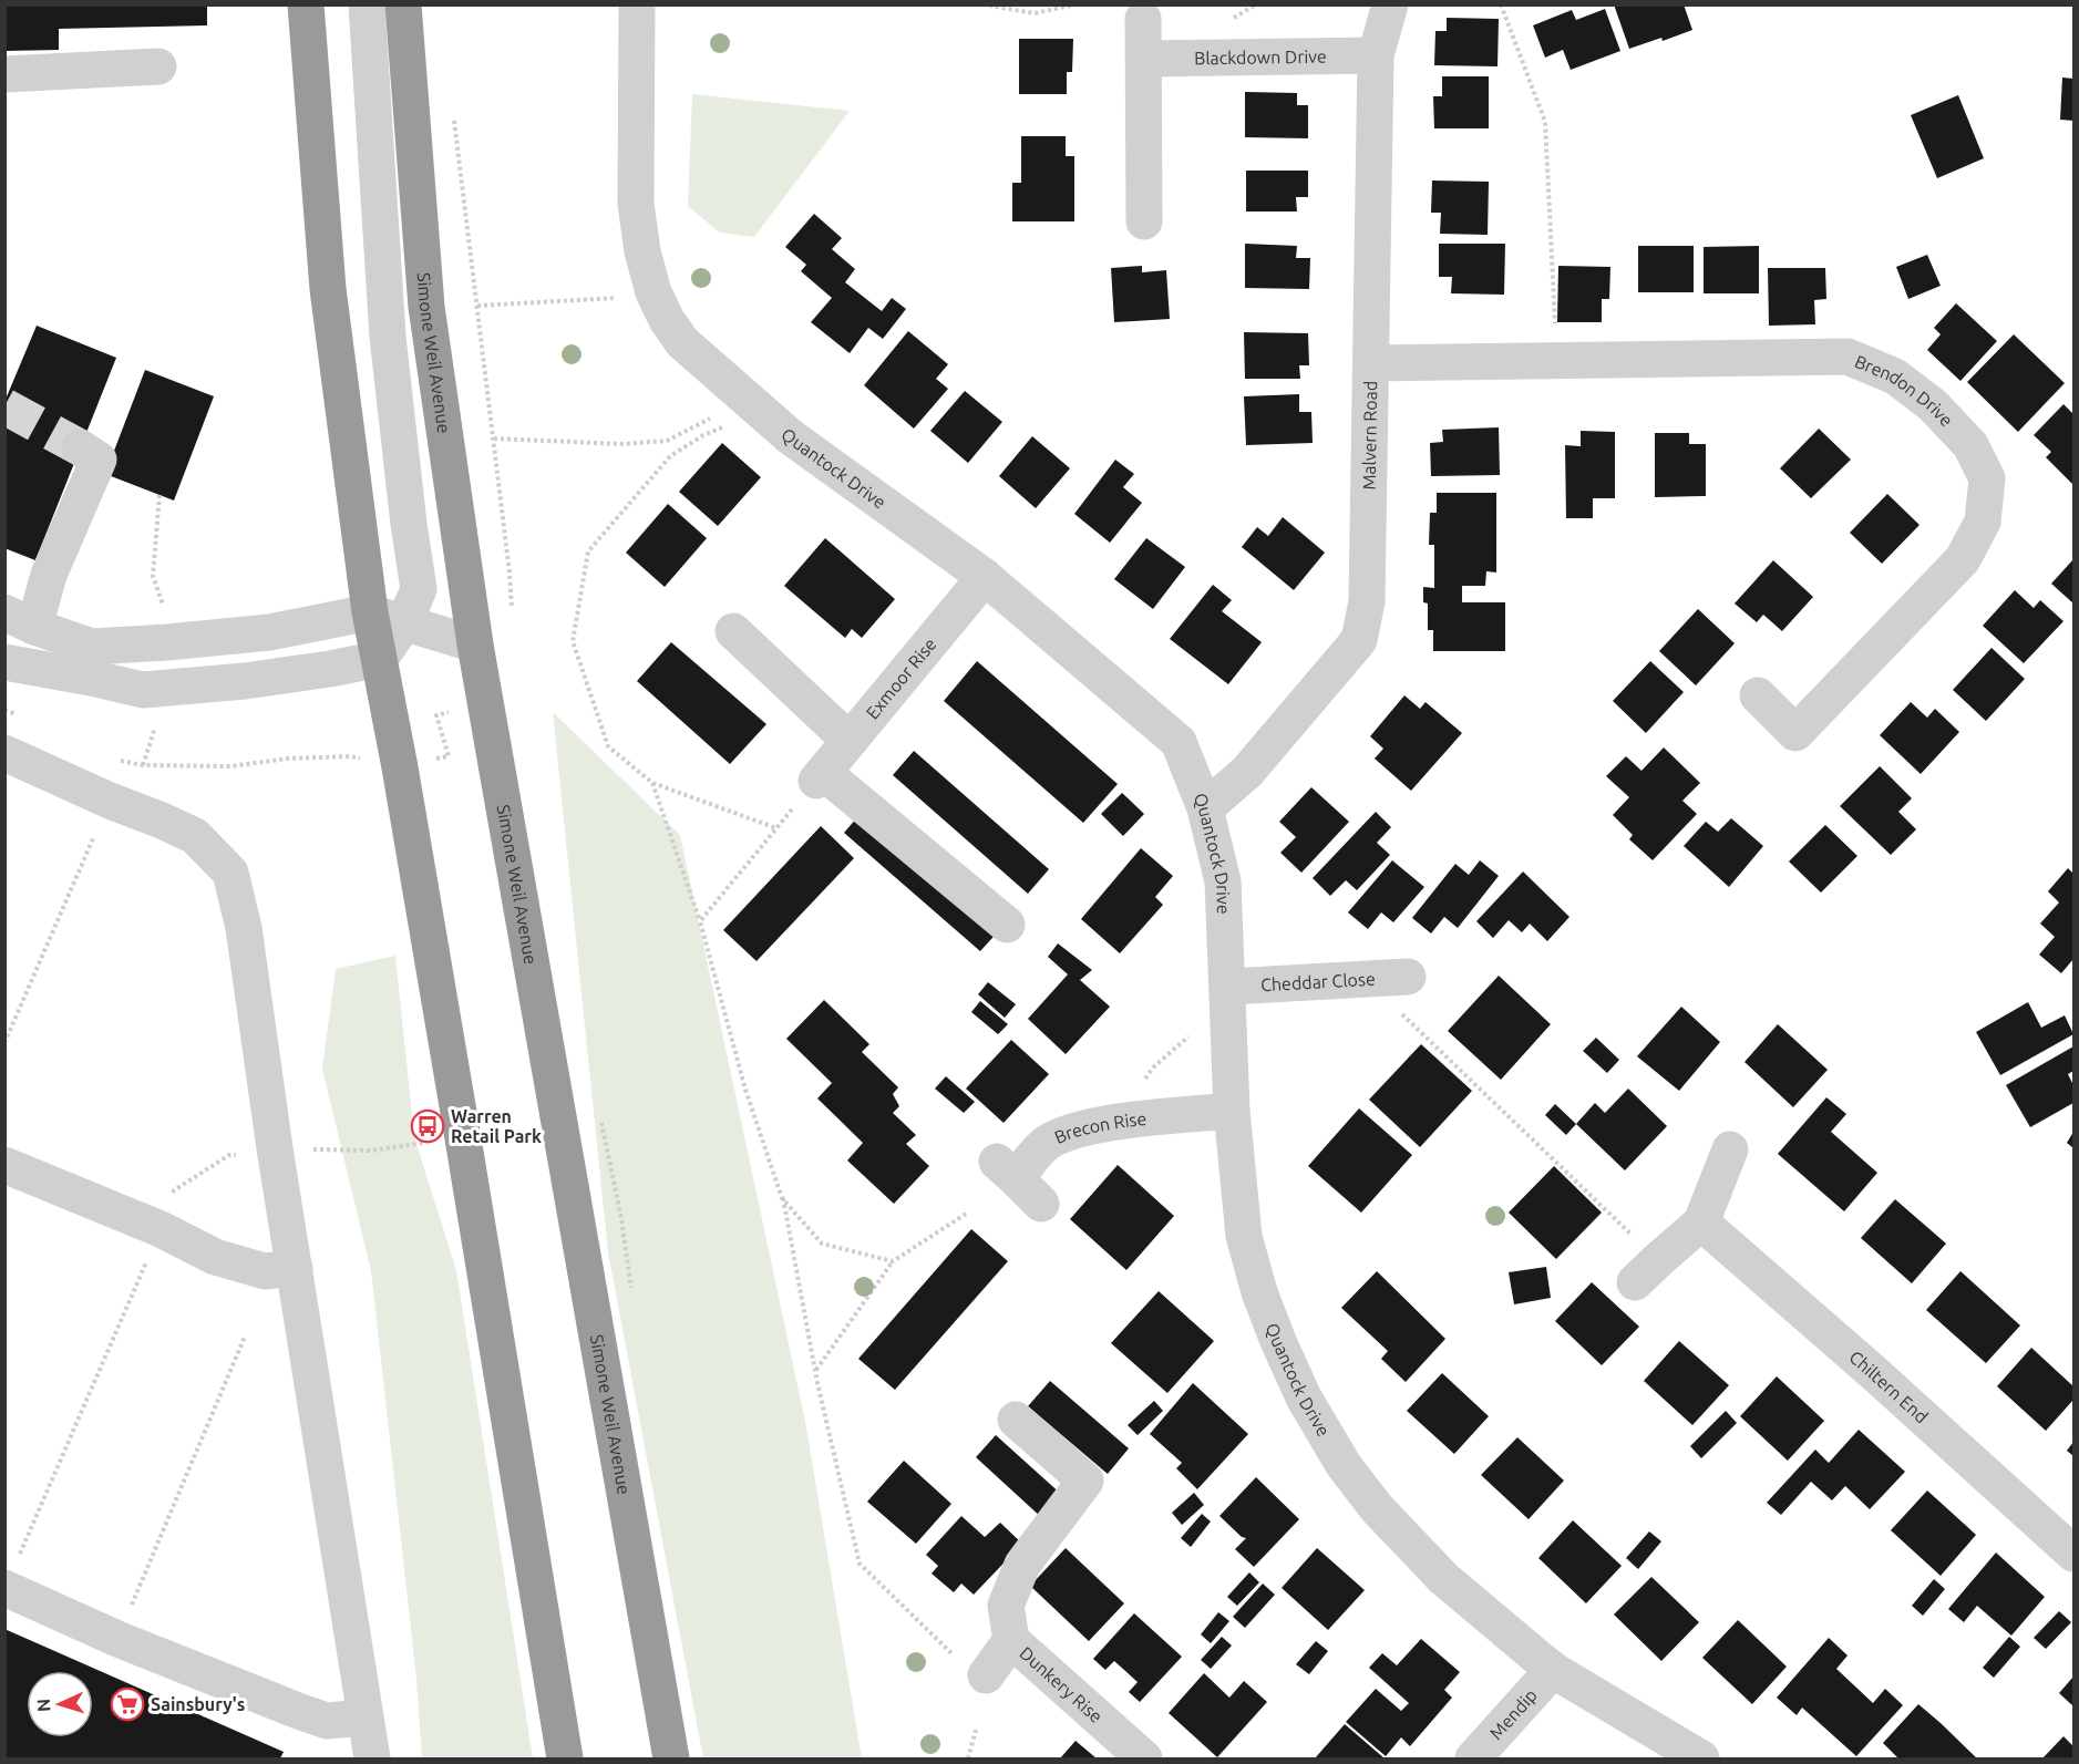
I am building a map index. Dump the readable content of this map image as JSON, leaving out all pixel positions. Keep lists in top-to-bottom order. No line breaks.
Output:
{"streets":{"highway":["Simone Weil Avenue"],"street":["Blackdown Drive","Brendon Drive","Malvern Road","Quantock Drive","Exmoor Rise","Cheddar Close","Brecon Rise","Chiltern End","Dunkery Rise","Mendip"]},"crossings":[["Blackdown Drive","Malvern Road"],["Brendon Drive","Malvern Road"],["Malvern Road","Quantock Drive"],["Quantock Drive","Exmoor Rise"],["Quantock Drive","Cheddar Close"],["Quantock Drive","Brecon Rise"],["Quantock Drive","Mendip"]],"places":{"bus stop":["Warren Retail Park"],"supermarket":["Sainsbury's"]},"north":"left"}
